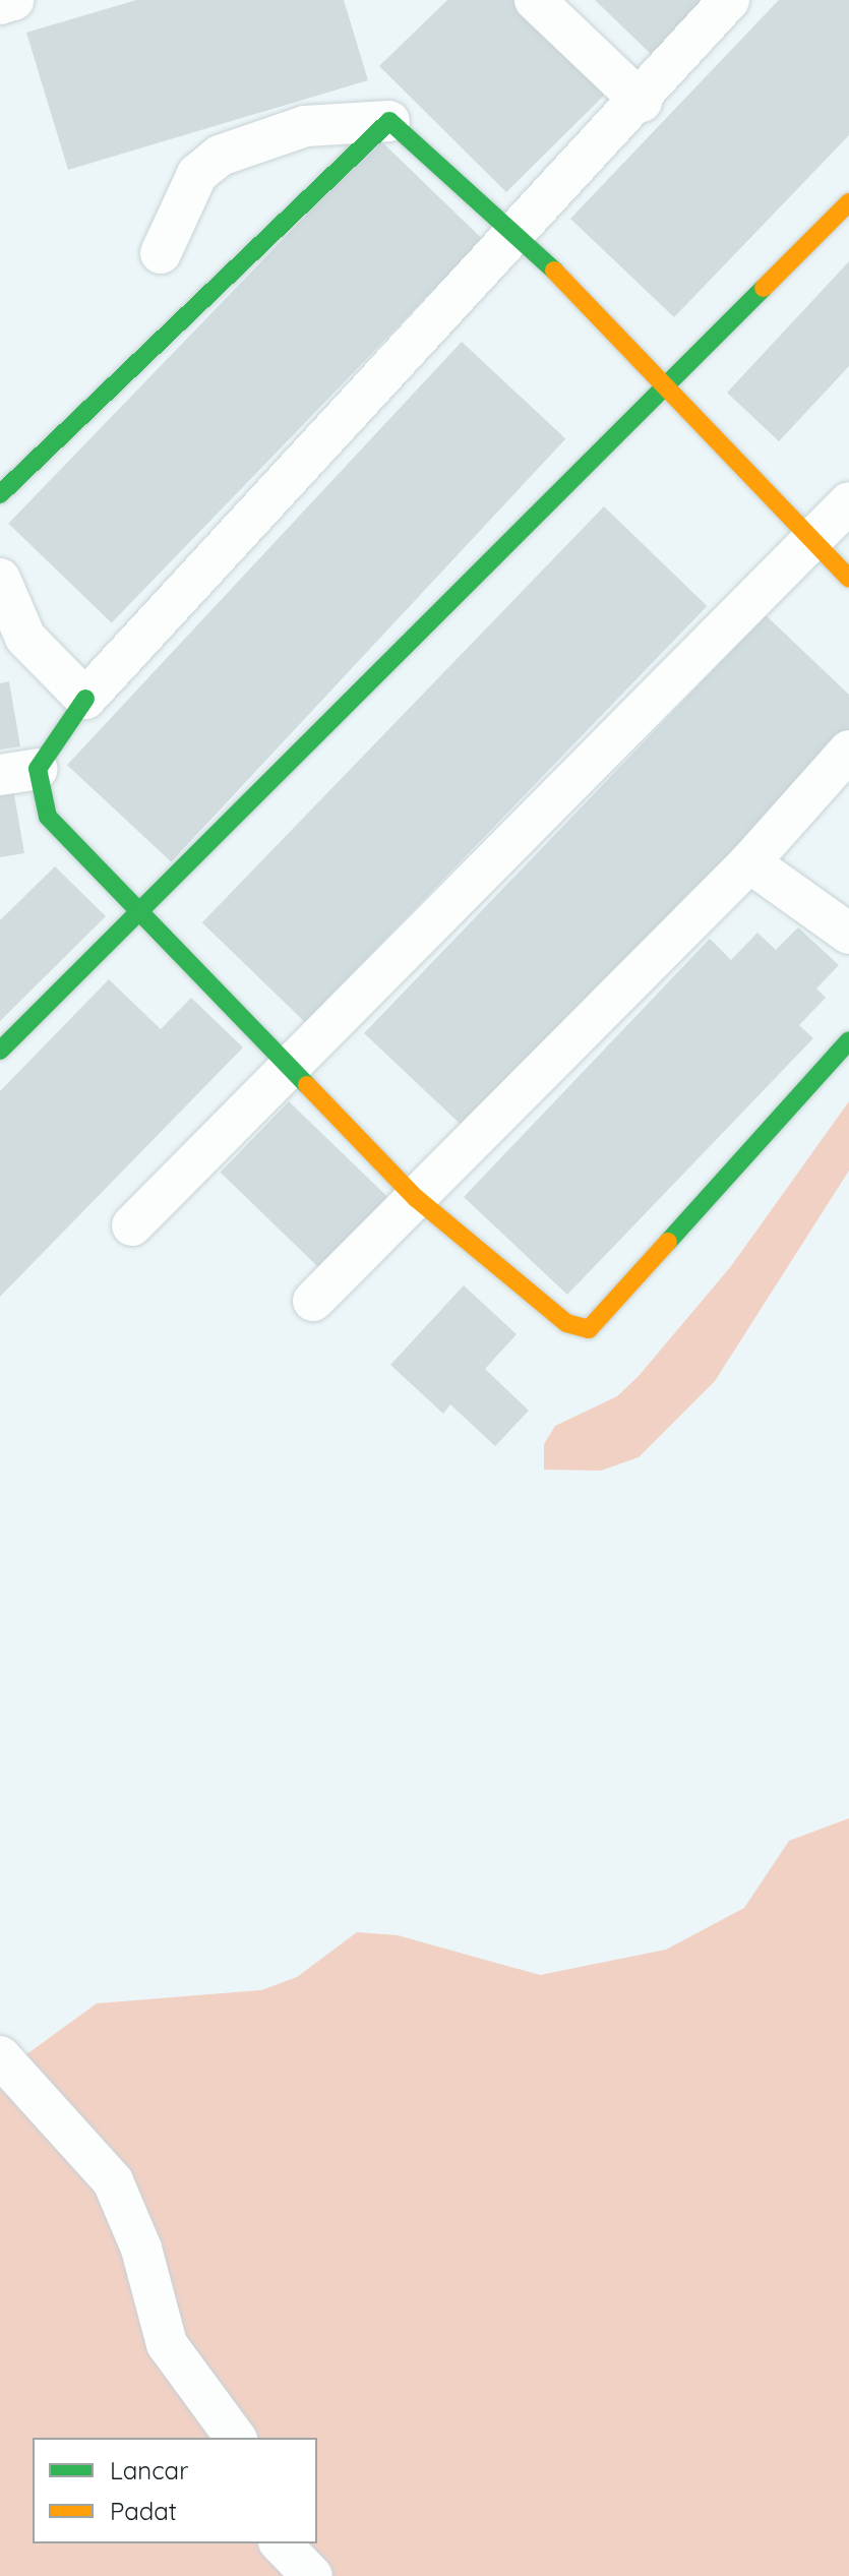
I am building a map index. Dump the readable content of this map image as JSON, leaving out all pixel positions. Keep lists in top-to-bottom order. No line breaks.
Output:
{"legend":["Lancar","Padat"]}
